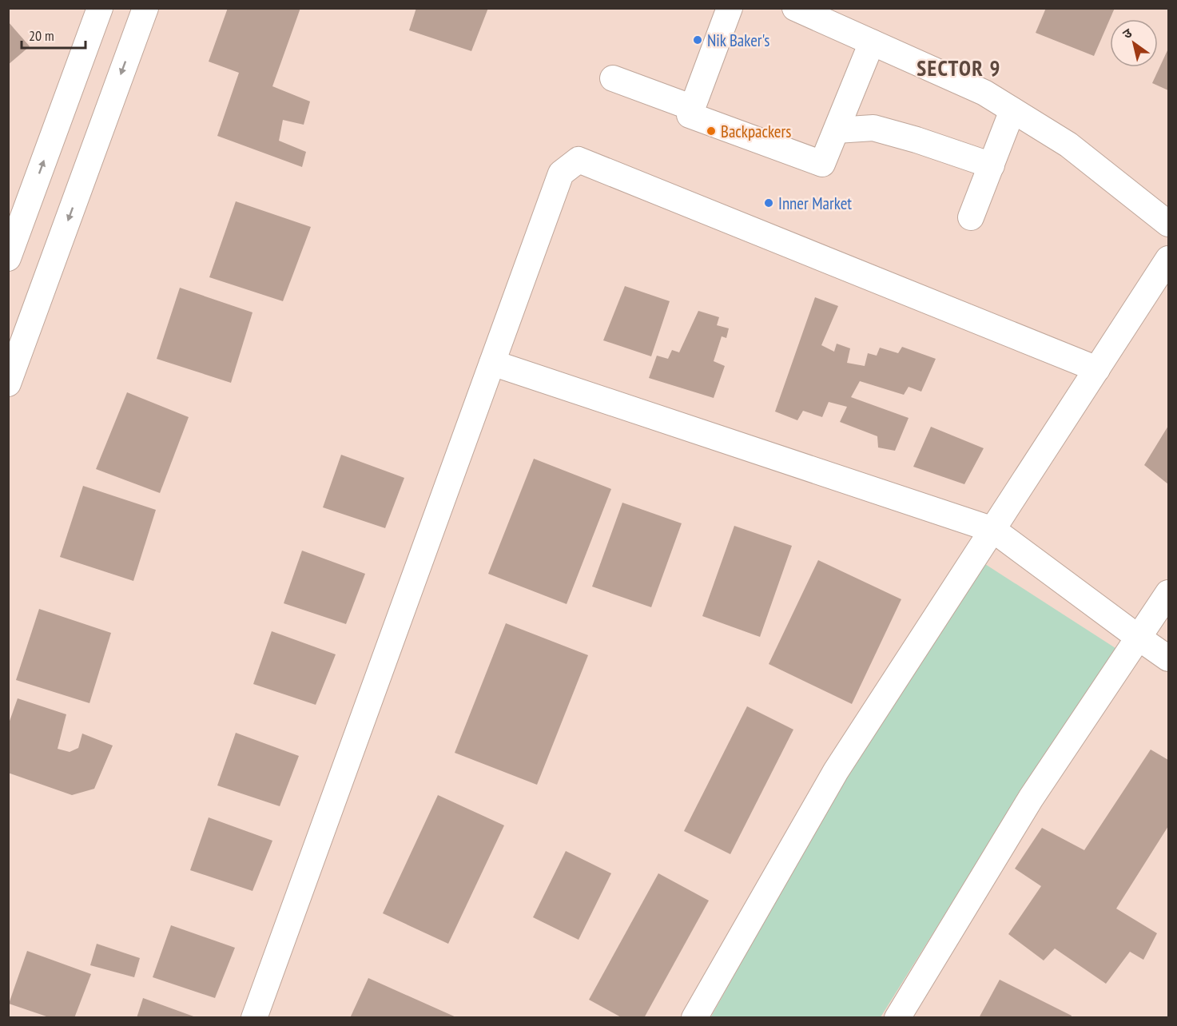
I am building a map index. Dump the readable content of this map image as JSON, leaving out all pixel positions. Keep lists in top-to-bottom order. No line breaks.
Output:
{"districts":["SECTOR 9"],"places":["Nik Baker's","Backpackers","Inner Market"],"scale_bar":"20 m","north":"top left"}
